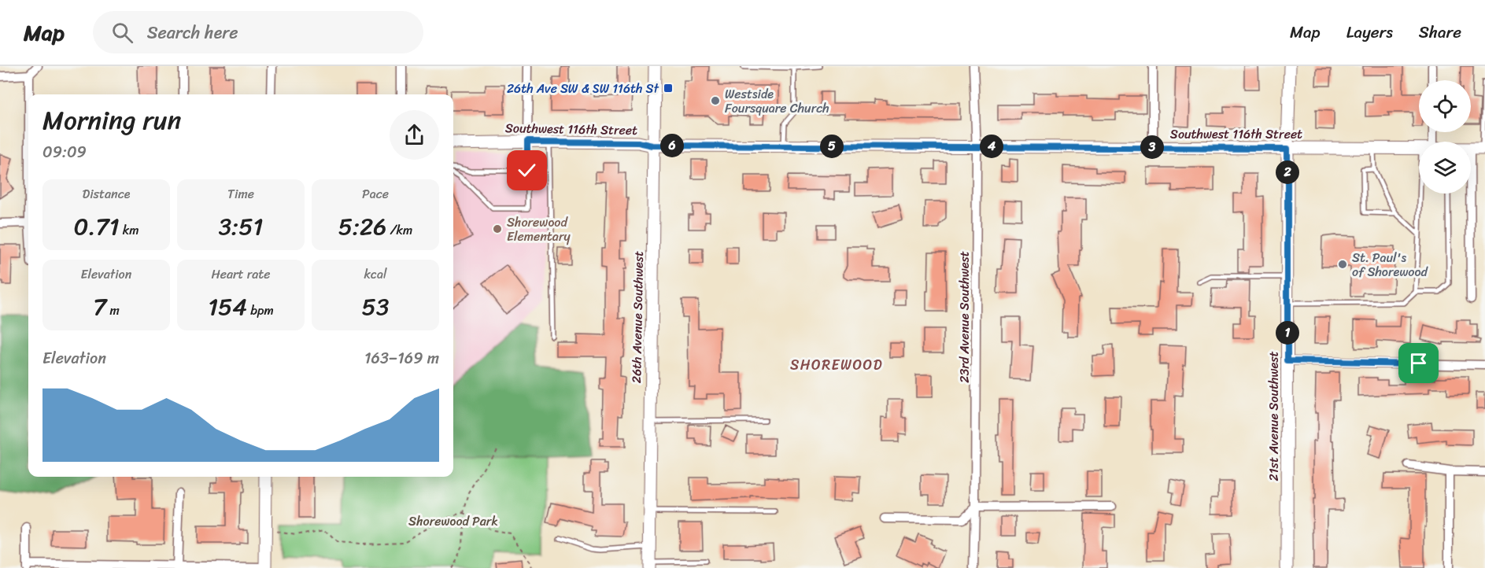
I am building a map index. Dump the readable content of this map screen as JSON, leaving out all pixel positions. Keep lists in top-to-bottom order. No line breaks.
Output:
{"streets":{"street":["Southwest 116th Street","26th Avenue Southwest","23rd Avenue Southwest","21st Avenue Southwest"]},"crossings":[["Southwest 116th Street","26th Avenue Southwest"],["Southwest 116th Street","23rd Avenue Southwest"],["Southwest 116th Street","21st Avenue Southwest"]],"districts":["SHOREWOOD"],"parks":["Shorewood Park"],"places":{"transit":["26th Ave SW & SW 116th St"],"other":["Westside Foursquare Church","Shorewood Elementary","St. Paul's of Shorewood"]},"page":{"header":"Map","search":"Search here","nav":["Map","Layers","Share"],"heading":["Morning run","09:09"],"pins":["6","4","5","3","2","1"],"stats":[["Distance","0.71 km"],["Time","3:51"],["Pace","5:26 /km"],["Elevation","7 m"],["Heart rate","154 bpm"],["kcal","53"]],"chart":["Elevation","163–169 m"]}}
